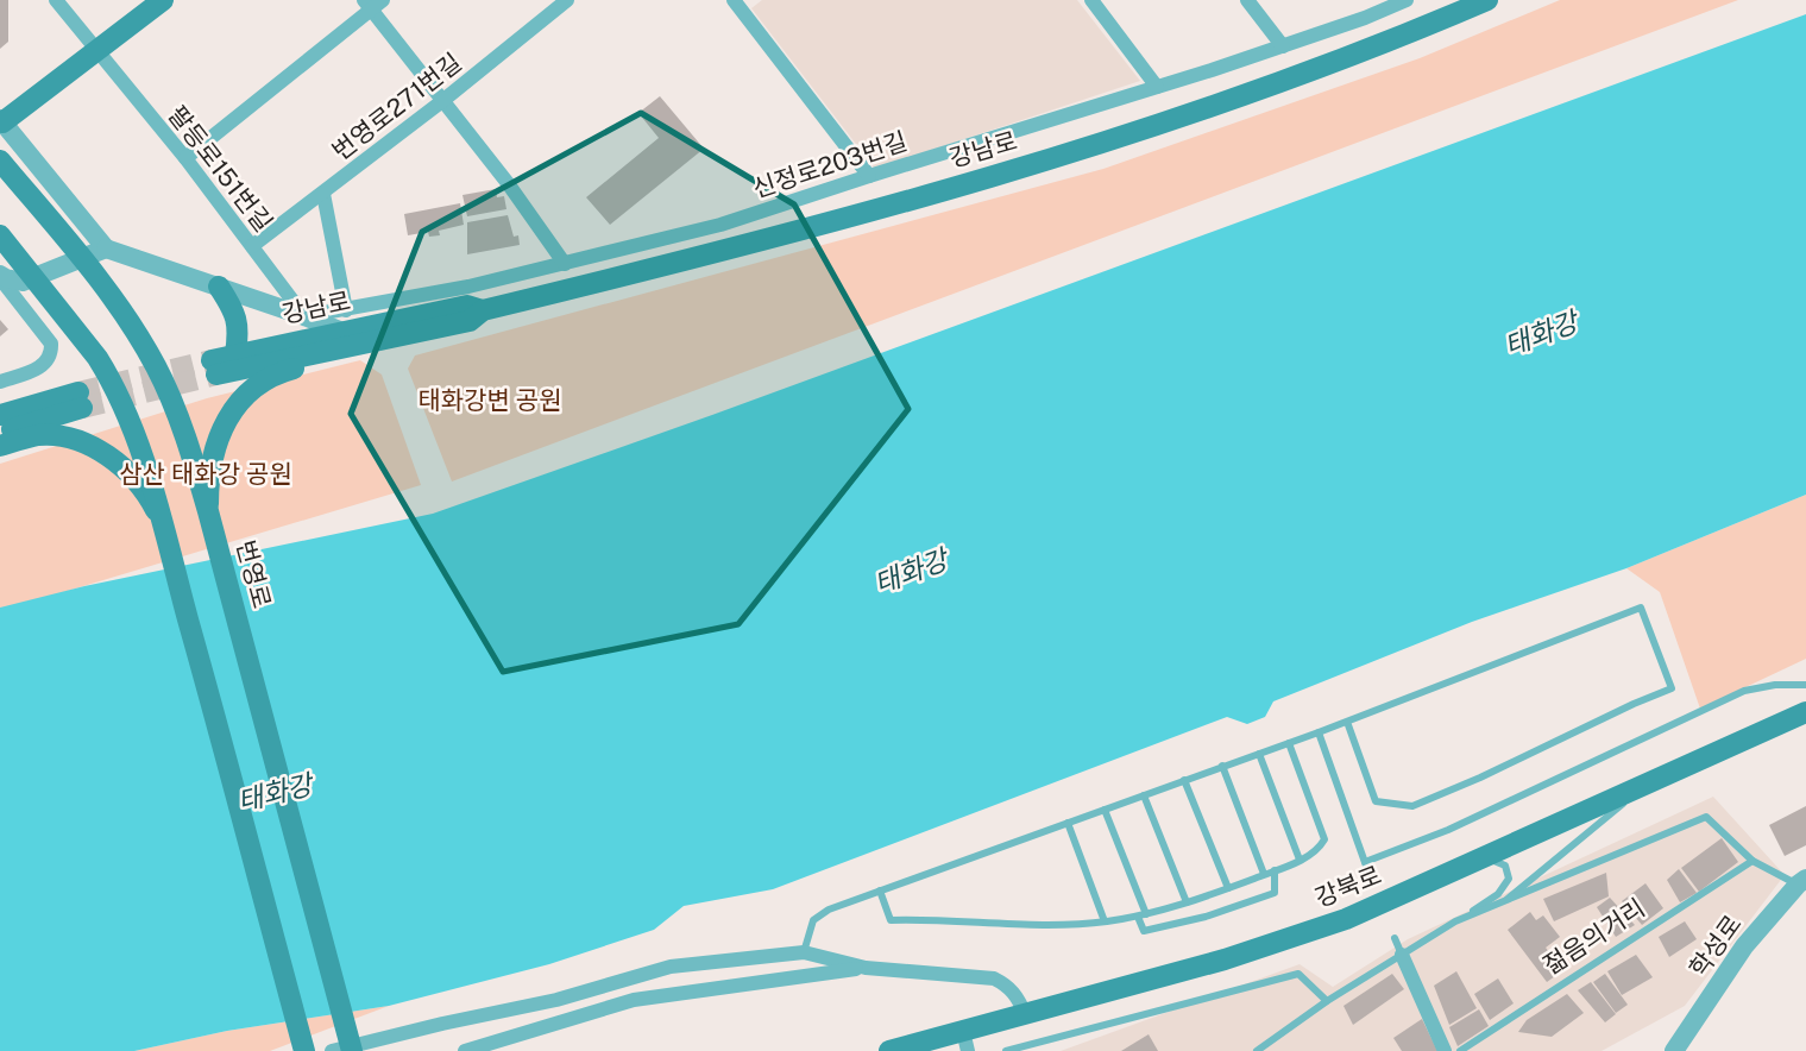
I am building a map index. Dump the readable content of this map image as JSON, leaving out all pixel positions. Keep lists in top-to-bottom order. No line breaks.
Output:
{"streets":{"main road":["강남로","번영로","강북로"],"street":["번영로271번길","신정로203번길","팔등로151번길","학성로"],"lane":["젊음의거리"]},"crossings":[["번영로271번길","팔등로151번길"],["강남로","신정로203번길"]],"water":["태화강"],"parks":["태화강변 공원","삼산 태화강 공원"]}
